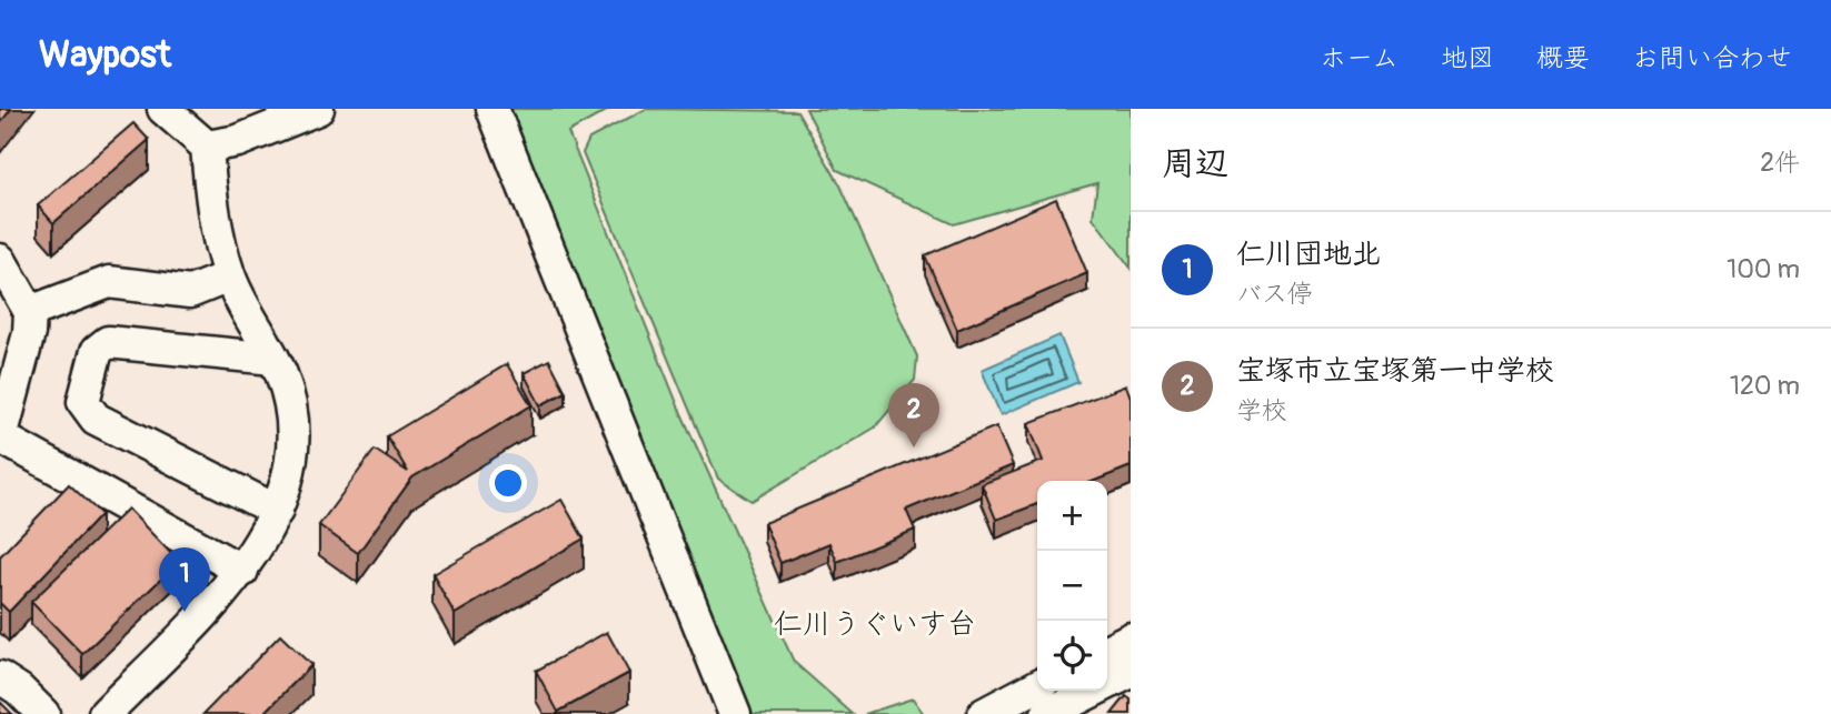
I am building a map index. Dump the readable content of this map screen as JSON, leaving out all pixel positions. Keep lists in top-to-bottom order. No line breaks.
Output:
{"districts":["仁川うぐいす台"],"page":{"header":"Waypost","nav":["ホーム","地図","概要","お問い合わせ"],"heading":["周辺","2件"],"list":[{"mark":"1","name":"仁川団地北","note":"バス停","value":"100 m"},{"mark":"2","name":"宝塚市立宝塚第一中学校","note":"学校","value":"120 m"}],"pins":["2","1"],"map_buttons":["+","−"]}}
